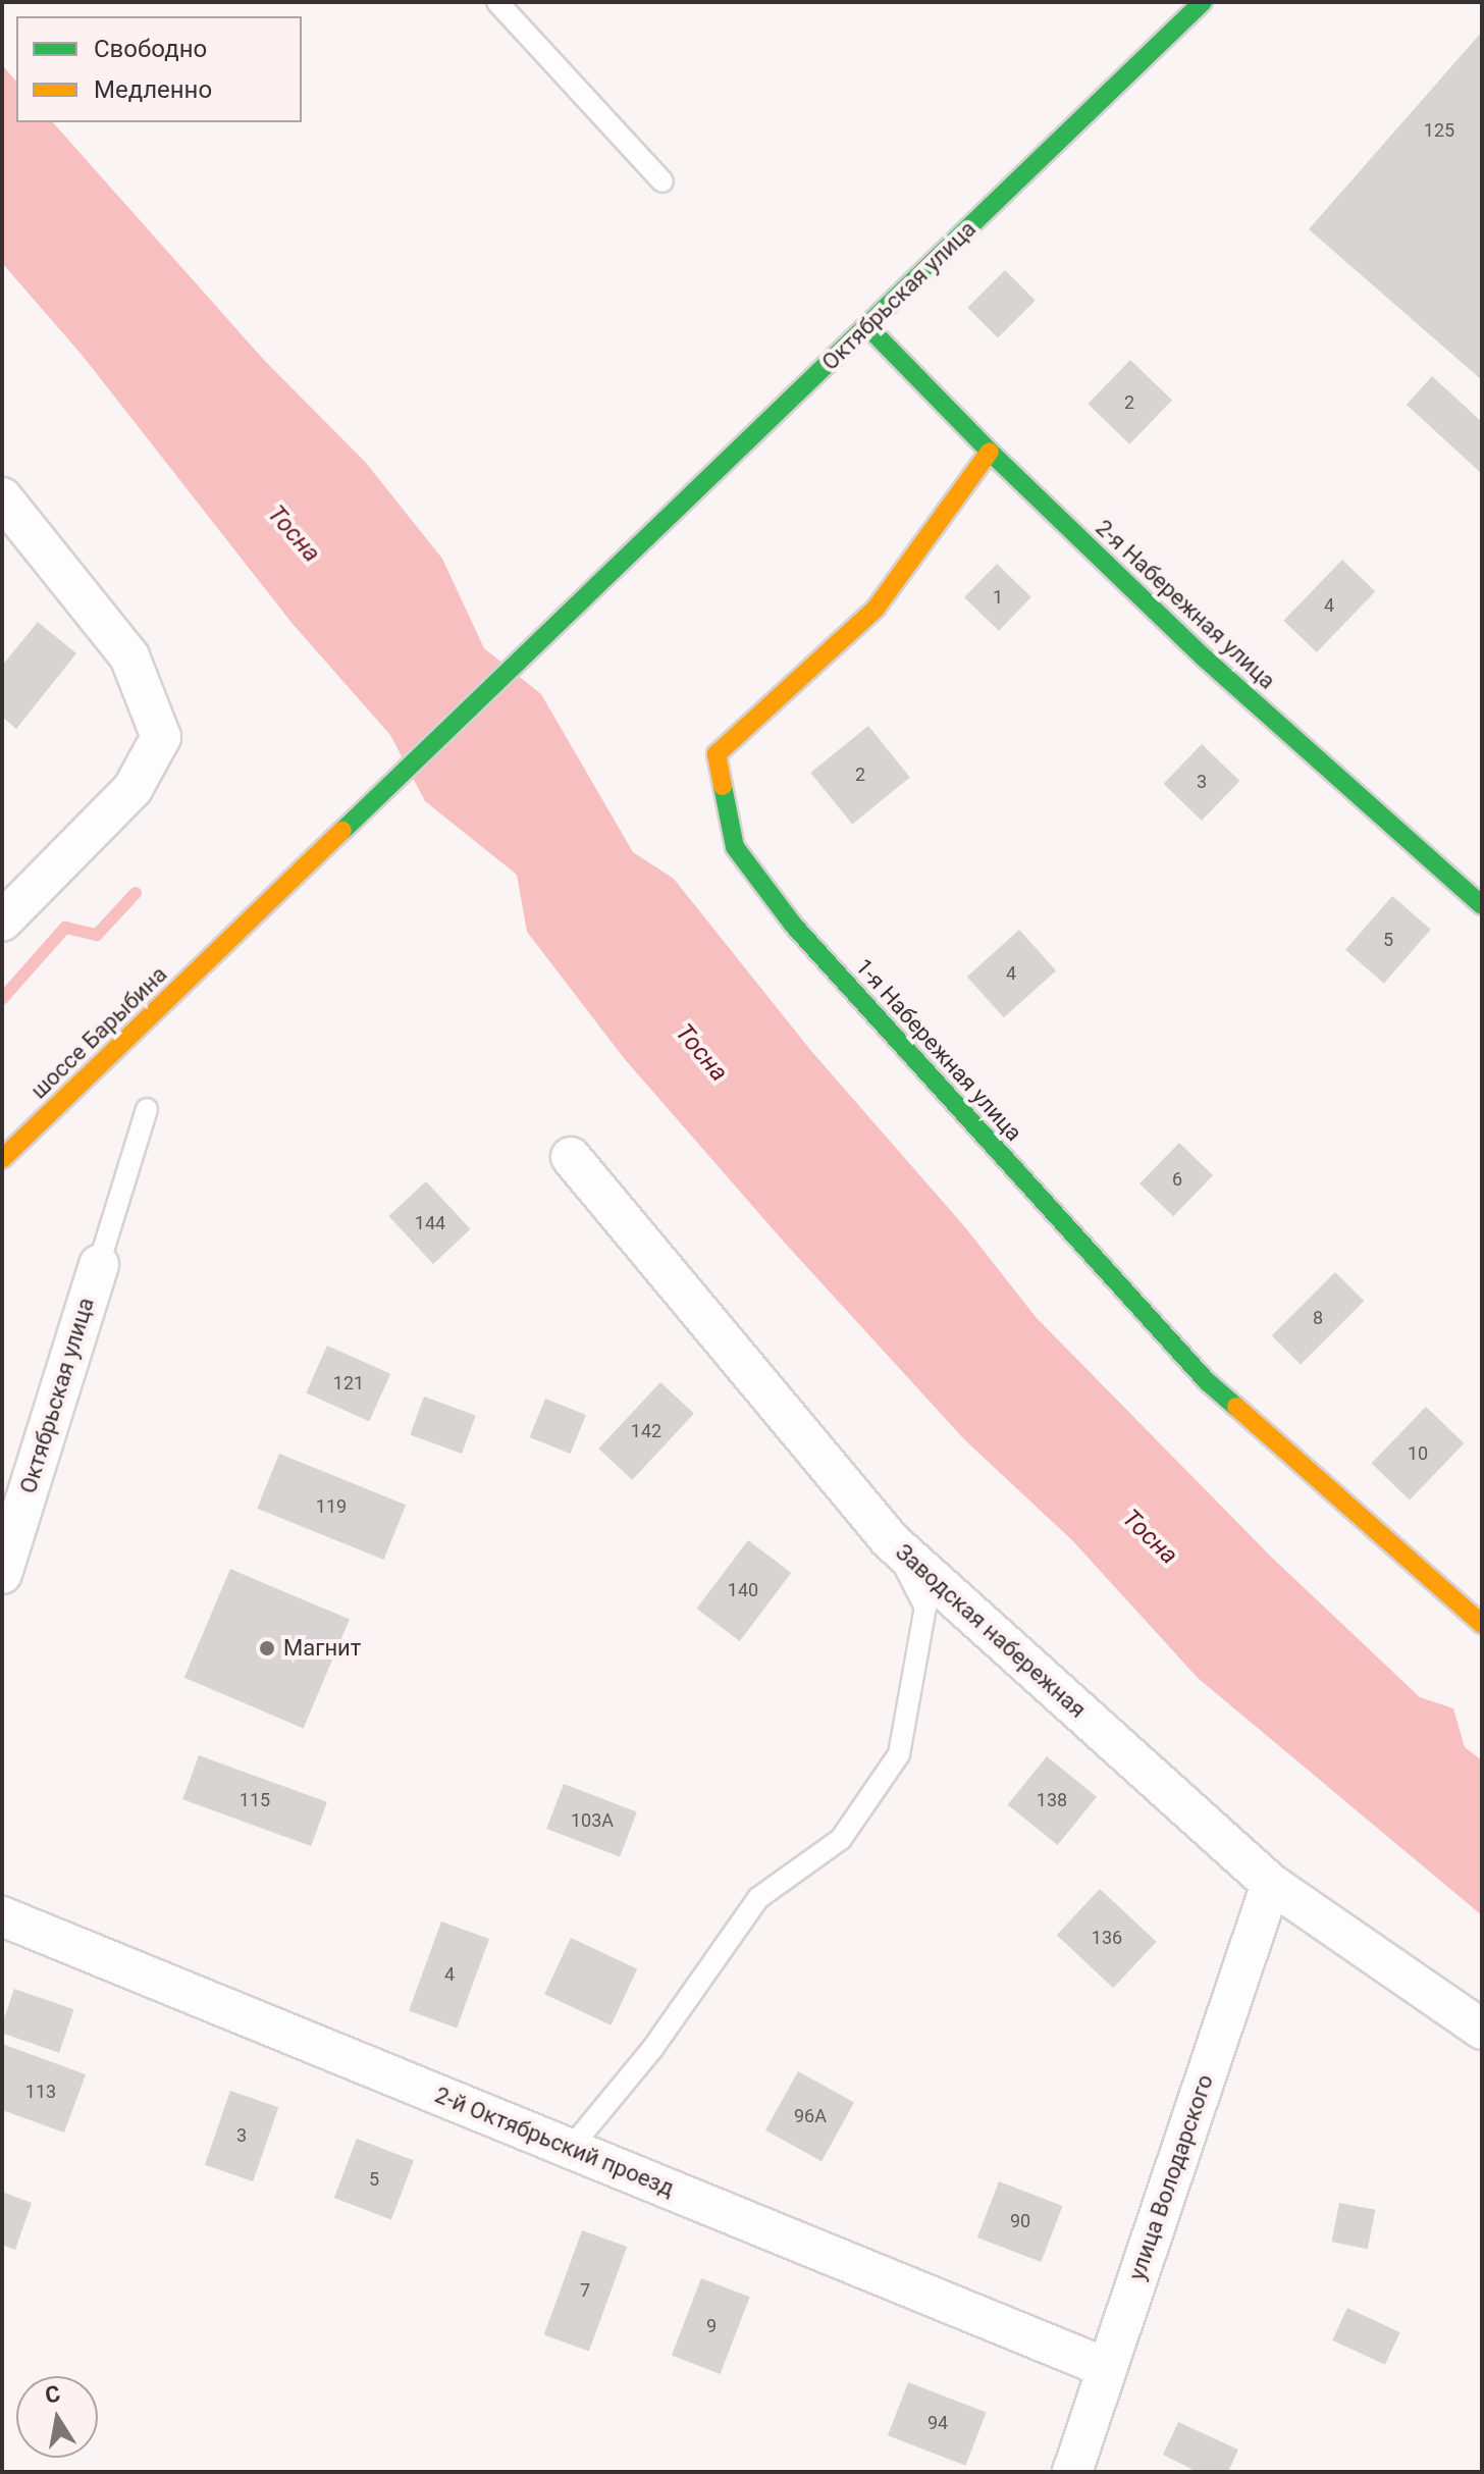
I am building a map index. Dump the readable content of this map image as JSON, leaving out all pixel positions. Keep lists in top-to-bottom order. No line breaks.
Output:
{"streets":{"street":["Октябрьская улица","2-я Набережная улица","шоссе Барыбина","1-я Набережная улица","Заводская набережная","2-й Октябрьский проезд","улица Володарского"]},"crossings":[["Октябрьская улица","2-я Набережная улица"],["Октябрьская улица","шоссе Барыбина"],["2-я Набережная улица","1-я Набережная улица"],["Заводская набережная","улица Володарского"],["2-й Октябрьский проезд","улица Володарского"]],"water":["Тосна"],"places":["Магнит"],"house_numbers":["125","2","1","4","2","3","5","4","6","144","8","121","142","10","119","140","115","138","103А","136","4","113","96А","3","5","90","7","9","94"],"legend":["Свободно","Медленно"],"north":"top"}
